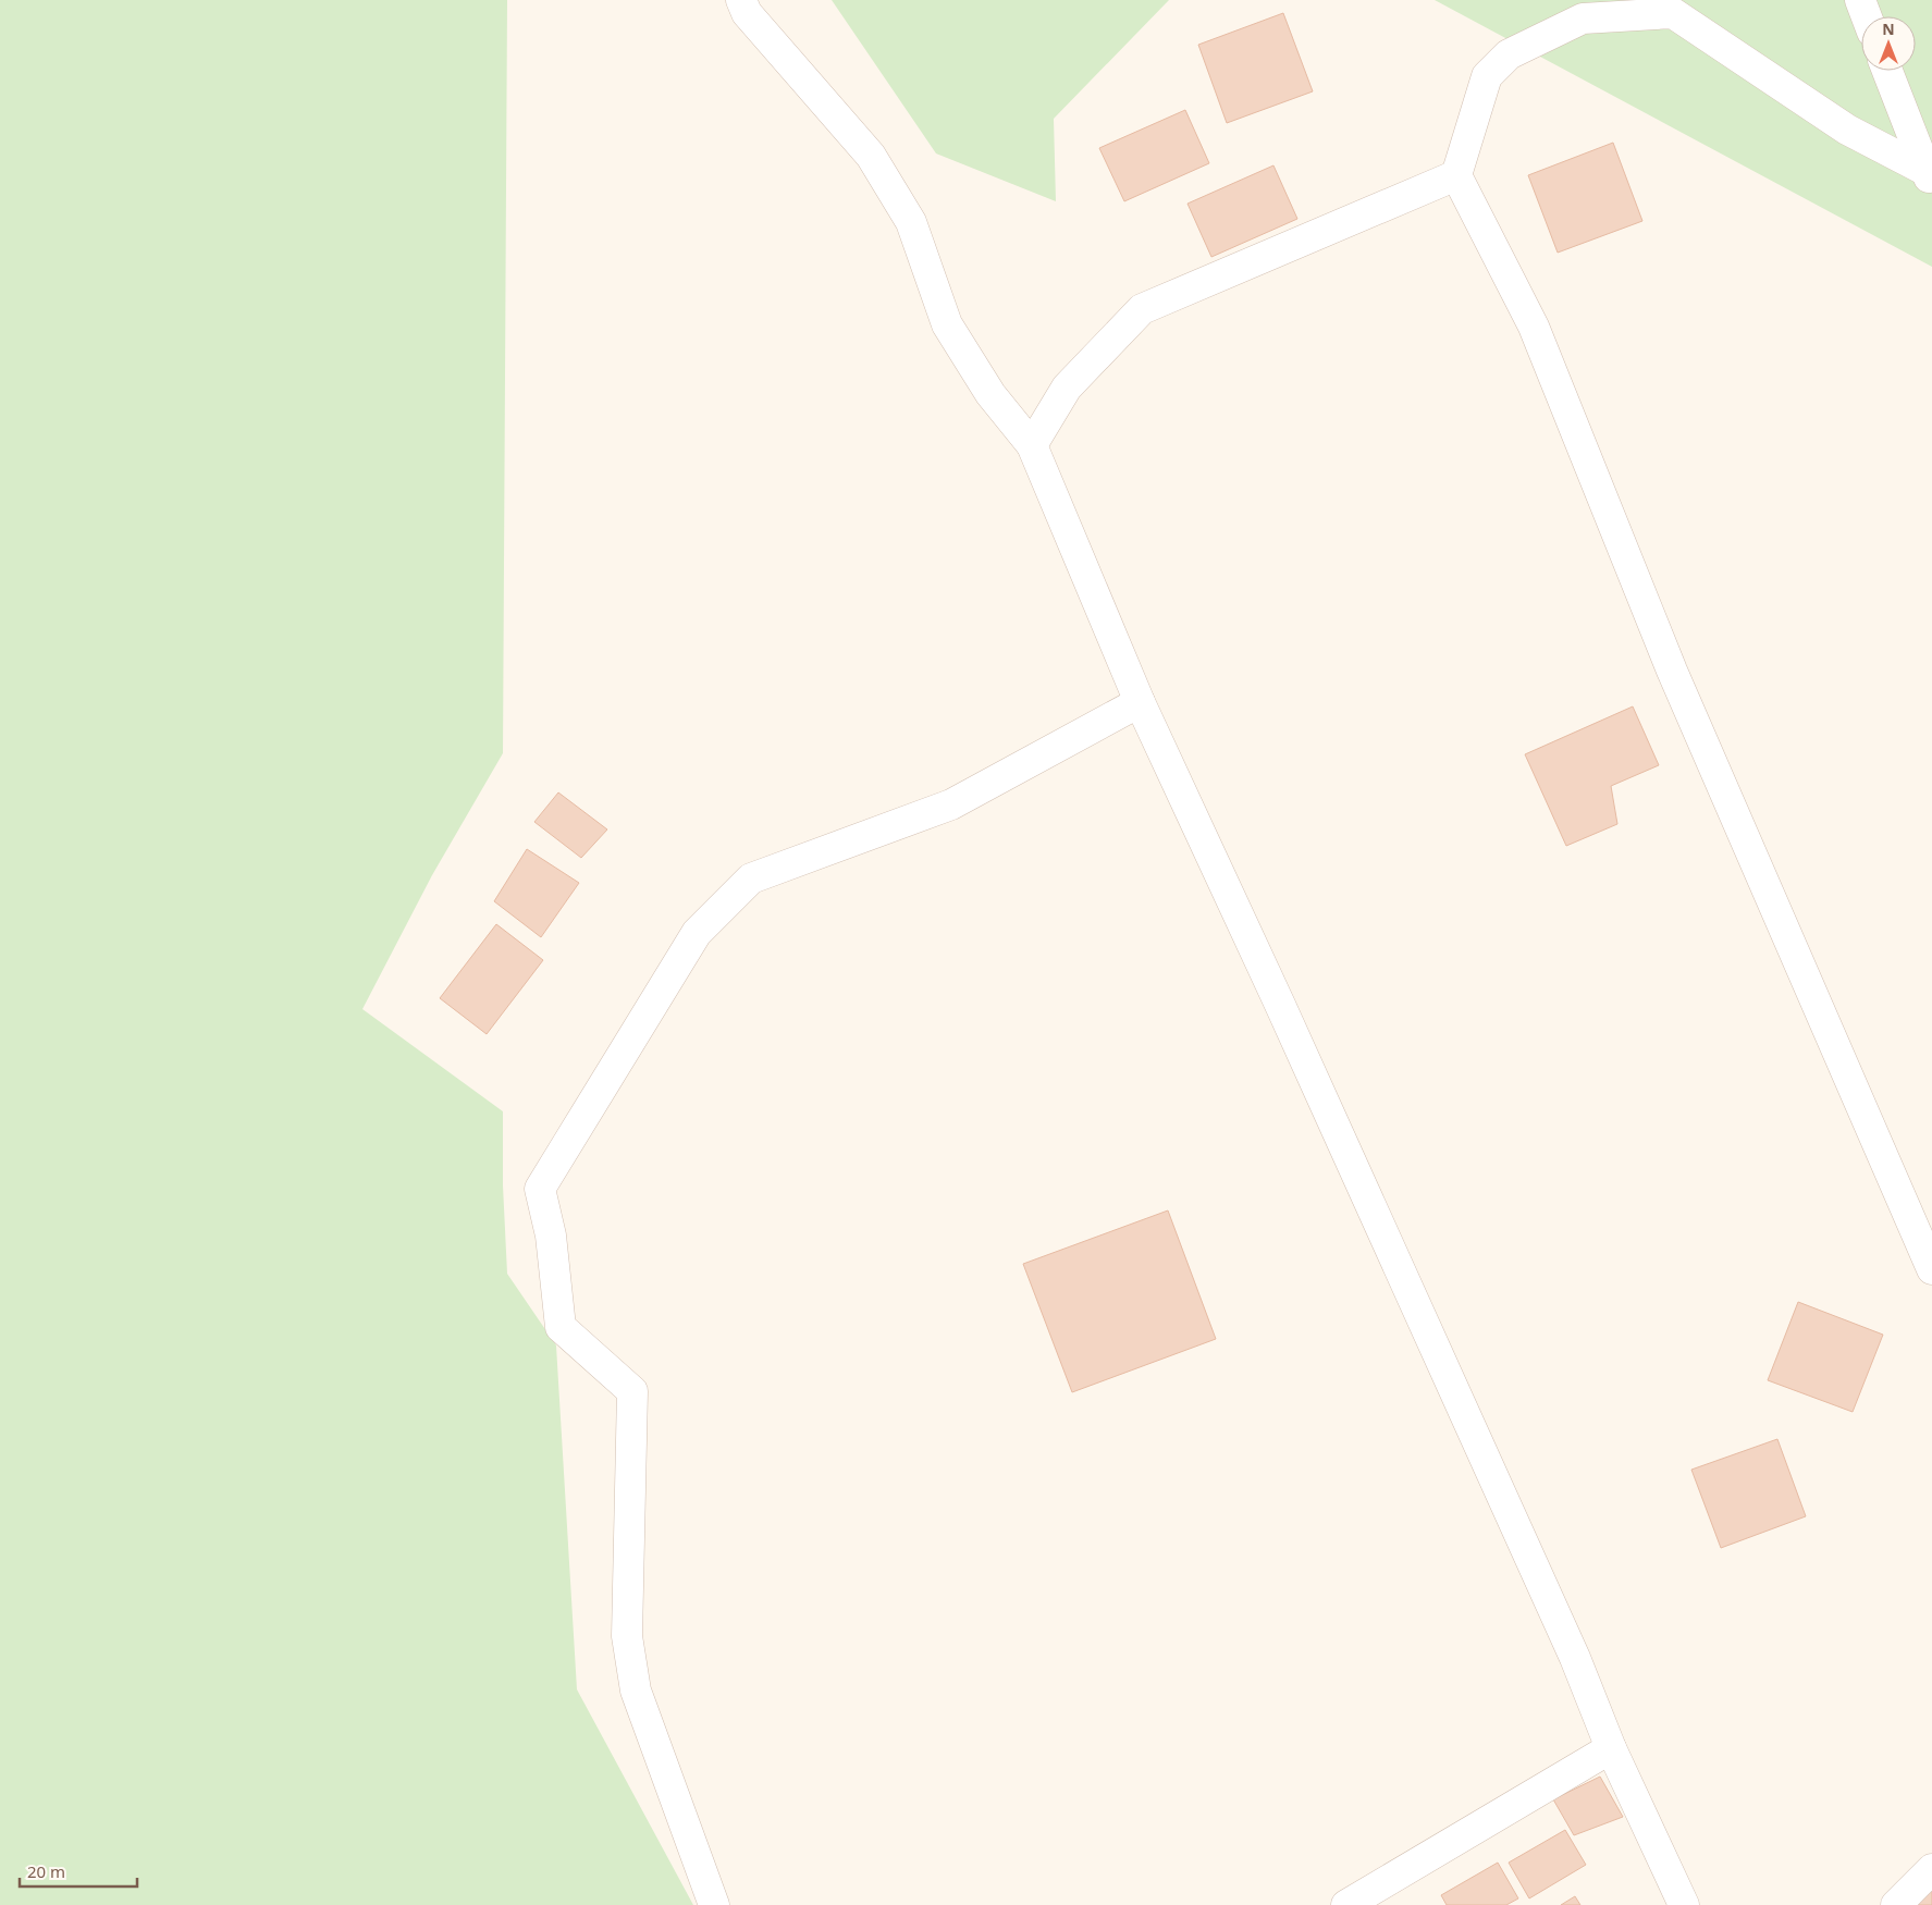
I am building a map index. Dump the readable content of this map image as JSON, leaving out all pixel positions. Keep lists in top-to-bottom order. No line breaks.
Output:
{"scale_bar":"20 m","north":"top"}
